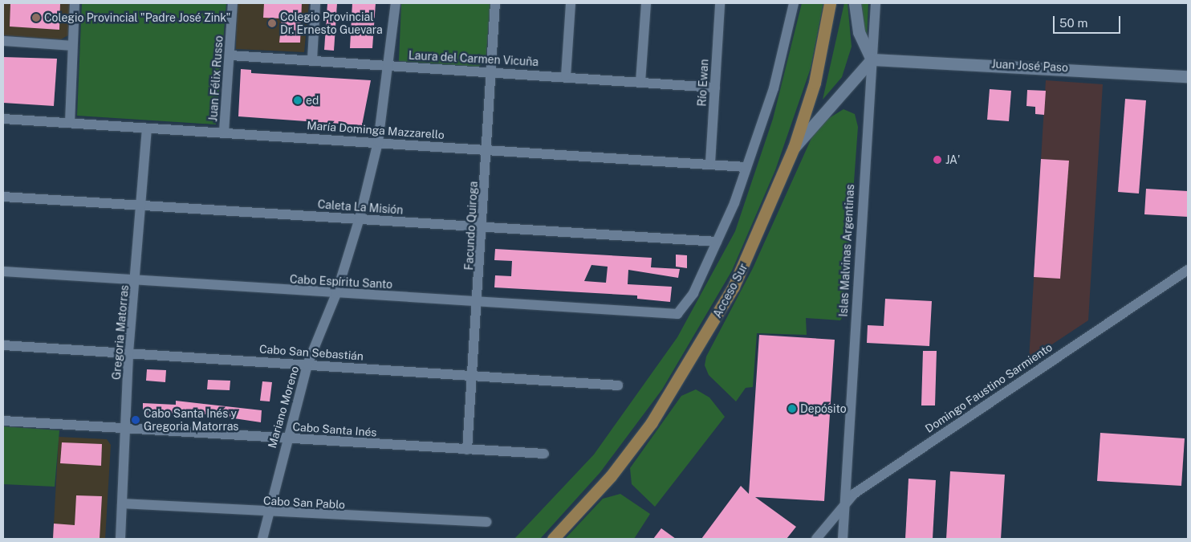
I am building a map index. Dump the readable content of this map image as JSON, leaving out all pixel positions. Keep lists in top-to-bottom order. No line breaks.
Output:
{"streets":{"main road":["Acceso Sur"],"street":["Laura del Carmen Vicuña","Juan José Paso","Juan Félix Russo","Río Ewan","María Dominga Mazzarello","Caleta La Misión","Facundo Quiroga","Islas Malvinas Argentinas","Cabo Espíritu Santo","Gregoria Matorras","Cabo San Sebastián","Domingo Faustino Sarmiento","Mariano Moreno","Cabo Santa Inés","Cabo San Pablo"]},"crossings":[["Laura del Carmen Vicuña","Juan Félix Russo"],["Laura del Carmen Vicuña","Río Ewan"],["Laura del Carmen Vicuña","Facundo Quiroga"],["Laura del Carmen Vicuña","Mariano Moreno"],["Juan José Paso","Islas Malvinas Argentinas"],["Juan Félix Russo","María Dominga Mazzarello"],["Río Ewan","María Dominga Mazzarello"],["María Dominga Mazzarello","Facundo Quiroga"],["María Dominga Mazzarello","Gregoria Matorras"],["María Dominga Mazzarello","Mariano Moreno"],["Caleta La Misión","Facundo Quiroga"],["Caleta La Misión","Cabo Espíritu Santo"],["Caleta La Misión","Gregoria Matorras"],["Caleta La Misión","Mariano Moreno"],["Facundo Quiroga","Cabo Espíritu Santo"],["Facundo Quiroga","Cabo San Sebastián"],["Facundo Quiroga","Cabo Santa Inés"],["Islas Malvinas Argentinas","Domingo Faustino Sarmiento"],["Cabo Espíritu Santo","Gregoria Matorras"],["Cabo Espíritu Santo","Mariano Moreno"],["Gregoria Matorras","Cabo San Sebastián"],["Gregoria Matorras","Cabo Santa Inés"],["Gregoria Matorras","Cabo San Pablo"],["Cabo San Sebastián","Mariano Moreno"],["Mariano Moreno","Cabo Santa Inés"],["Mariano Moreno","Cabo San Pablo"]],"places":["Colegio Provincial \"Padre José Zink\"","Colegio Provincial Dr. Ernesto Guevara","ed","JA'","Depósito","Cabo Santa Inés y Gregoria Matorras"],"scale_bar":"50 m"}
